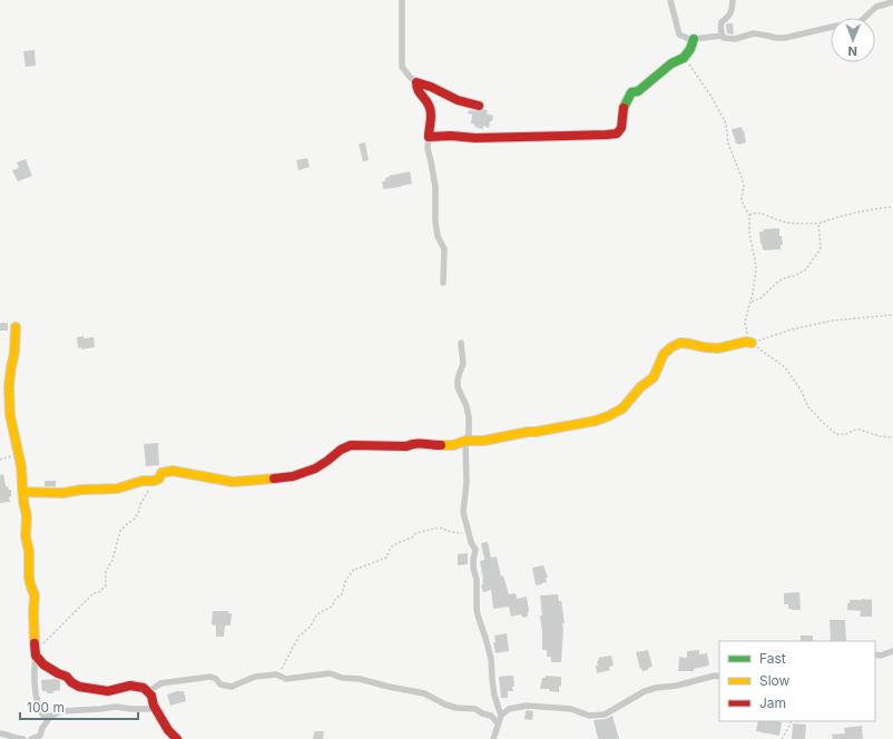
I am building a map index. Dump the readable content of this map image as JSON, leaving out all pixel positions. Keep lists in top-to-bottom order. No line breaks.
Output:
{"legend":["Fast","Slow","Jam"],"scale_bar":"100 m","north":"bottom"}
